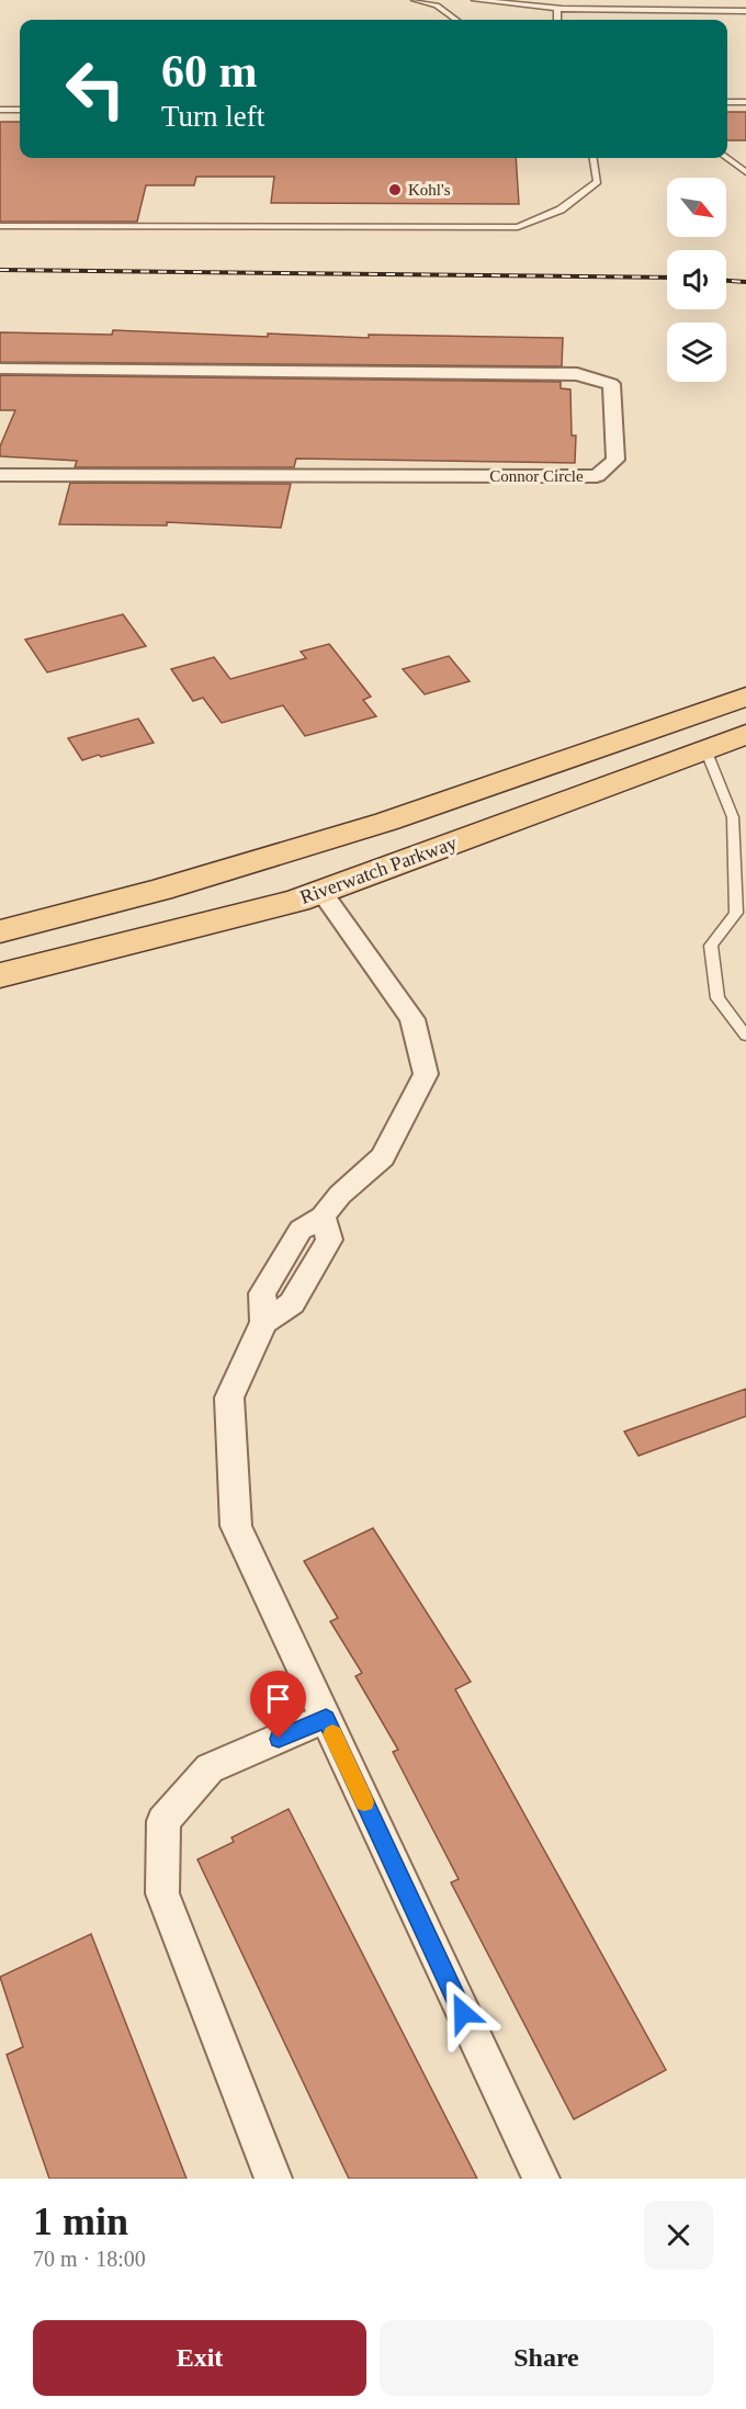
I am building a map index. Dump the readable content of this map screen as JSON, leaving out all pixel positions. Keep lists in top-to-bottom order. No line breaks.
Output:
{"streets":{"main road":["Riverwatch Parkway"],"street":["Connor Circle"]},"places":["Kohl's"],"north":"bottom right","page":{"turn":["60 m","Turn left"],"heading":["1 min","70 m · 18:00"],"buttons":["Exit","Share"]}}
